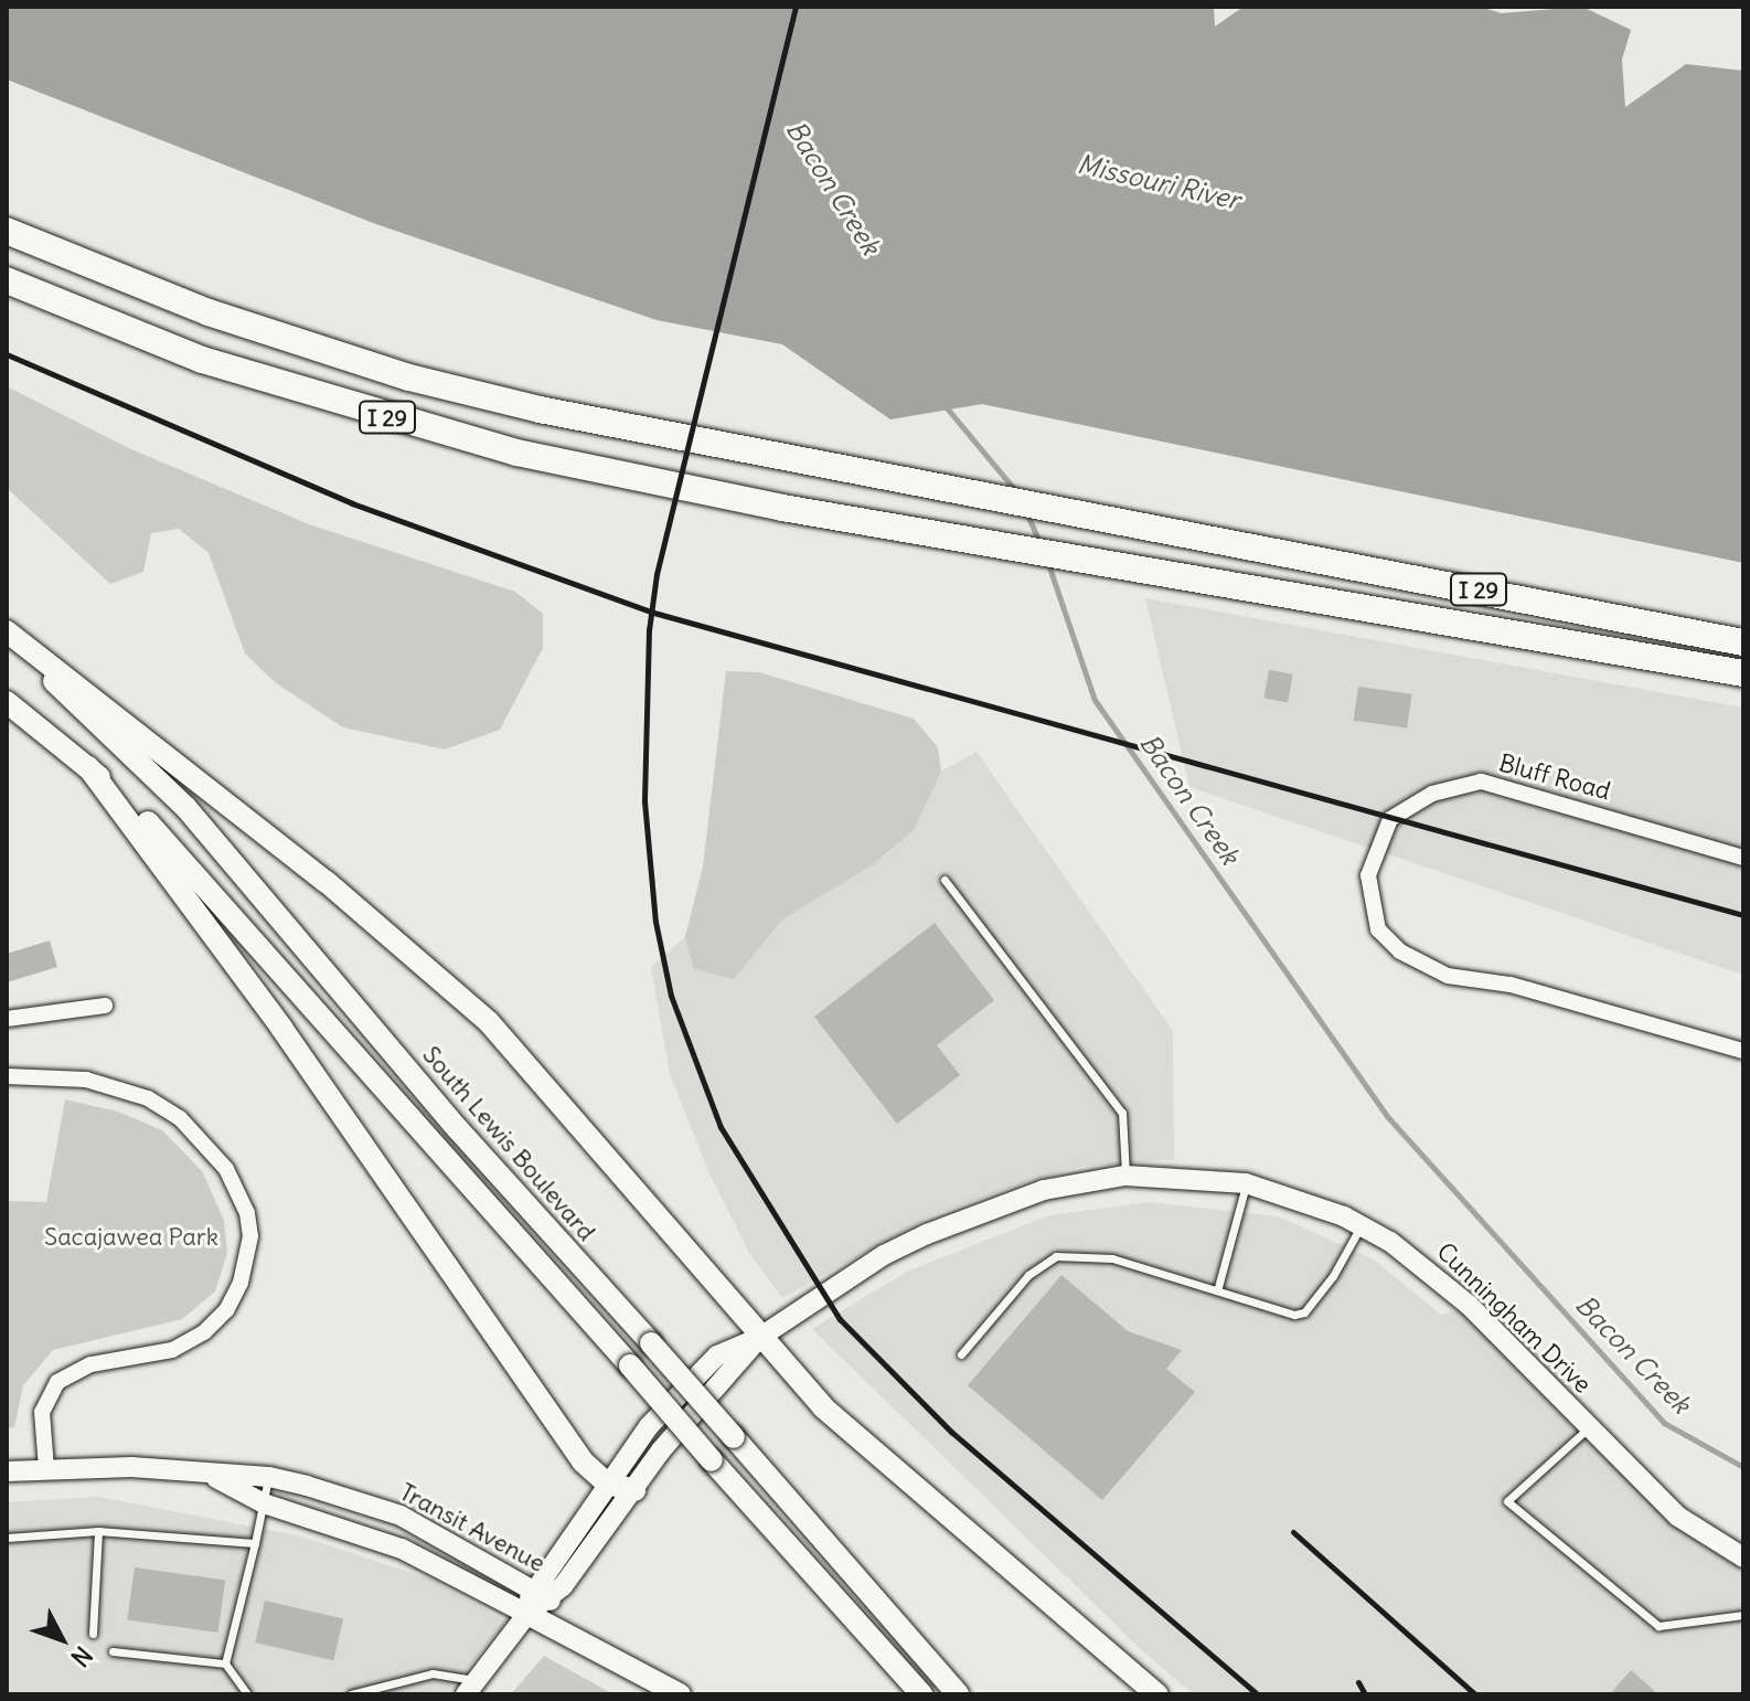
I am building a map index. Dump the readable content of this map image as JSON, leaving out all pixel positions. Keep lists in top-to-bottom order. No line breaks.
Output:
{"streets":{"highway":["I 29"],"main road":["South Lewis Boulevard","Cunningham Drive","Transit Avenue"],"street":["Bluff Road"]},"crossings":[["Cunningham Drive","Transit Avenue"]],"water":["Missouri River","Bacon Creek"],"parks":["Sacajawea Park"],"north":"bottom right"}
